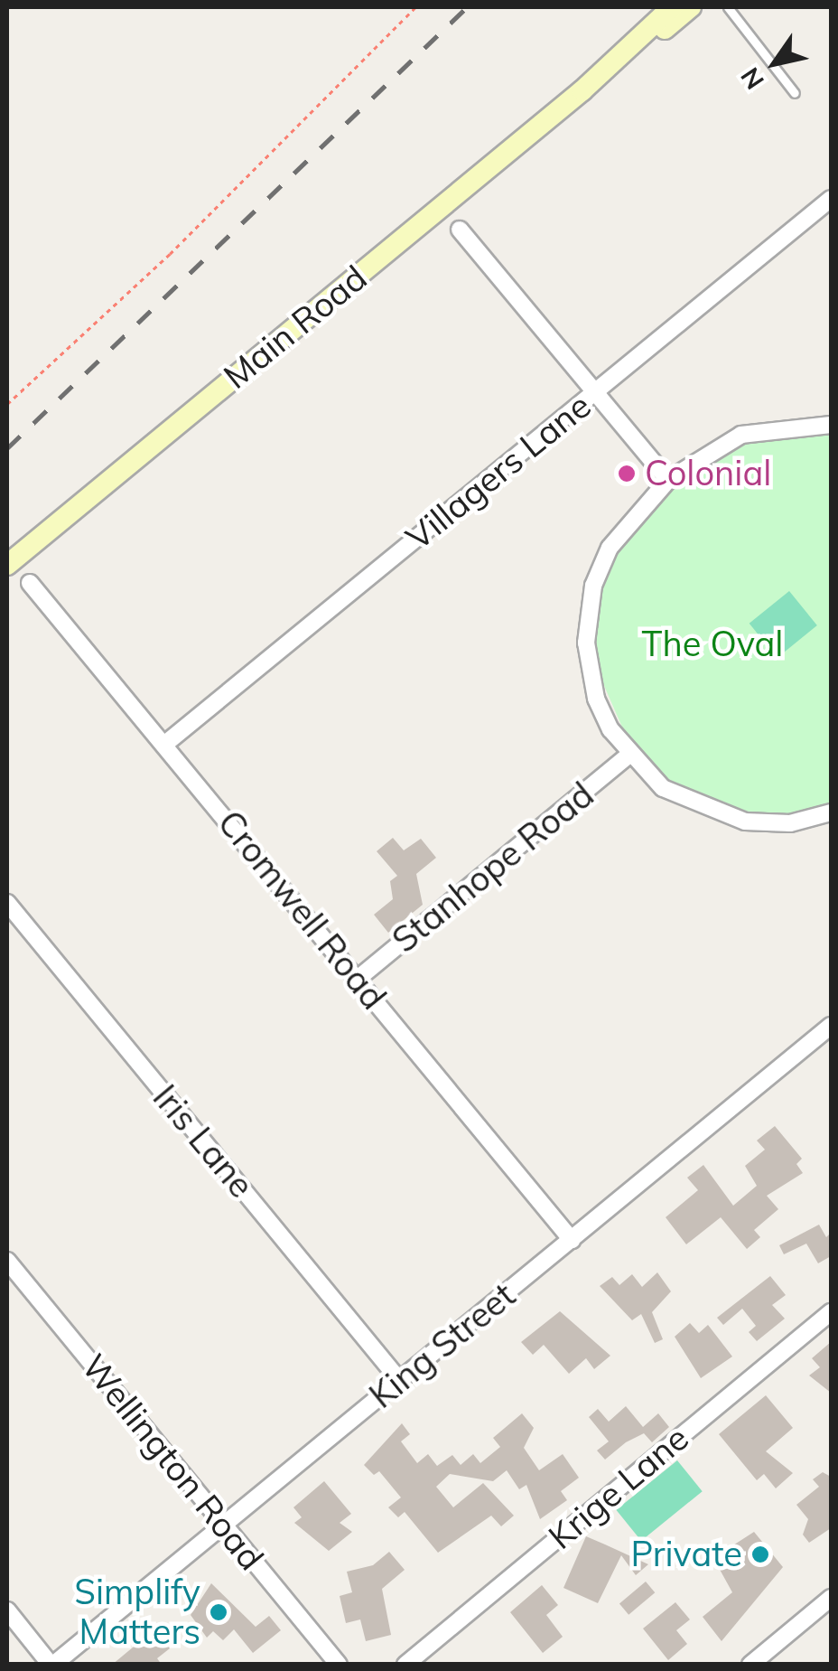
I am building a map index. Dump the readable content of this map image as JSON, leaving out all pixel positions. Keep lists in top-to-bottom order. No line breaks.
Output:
{"streets":{"main road":["Main Road"],"street":["Villagers Lane","Stanhope Road","Cromwell Road","Iris Lane","King Street","Wellington Road","Krige Lane"]},"crossings":[["Villagers Lane","Cromwell Road"],["Stanhope Road","Cromwell Road"],["Cromwell Road","King Street"],["Iris Lane","King Street"],["King Street","Wellington Road"]],"parks":["The Oval"],"places":["Colonial","Private","Simplify Matters"],"north":"bottom left"}
